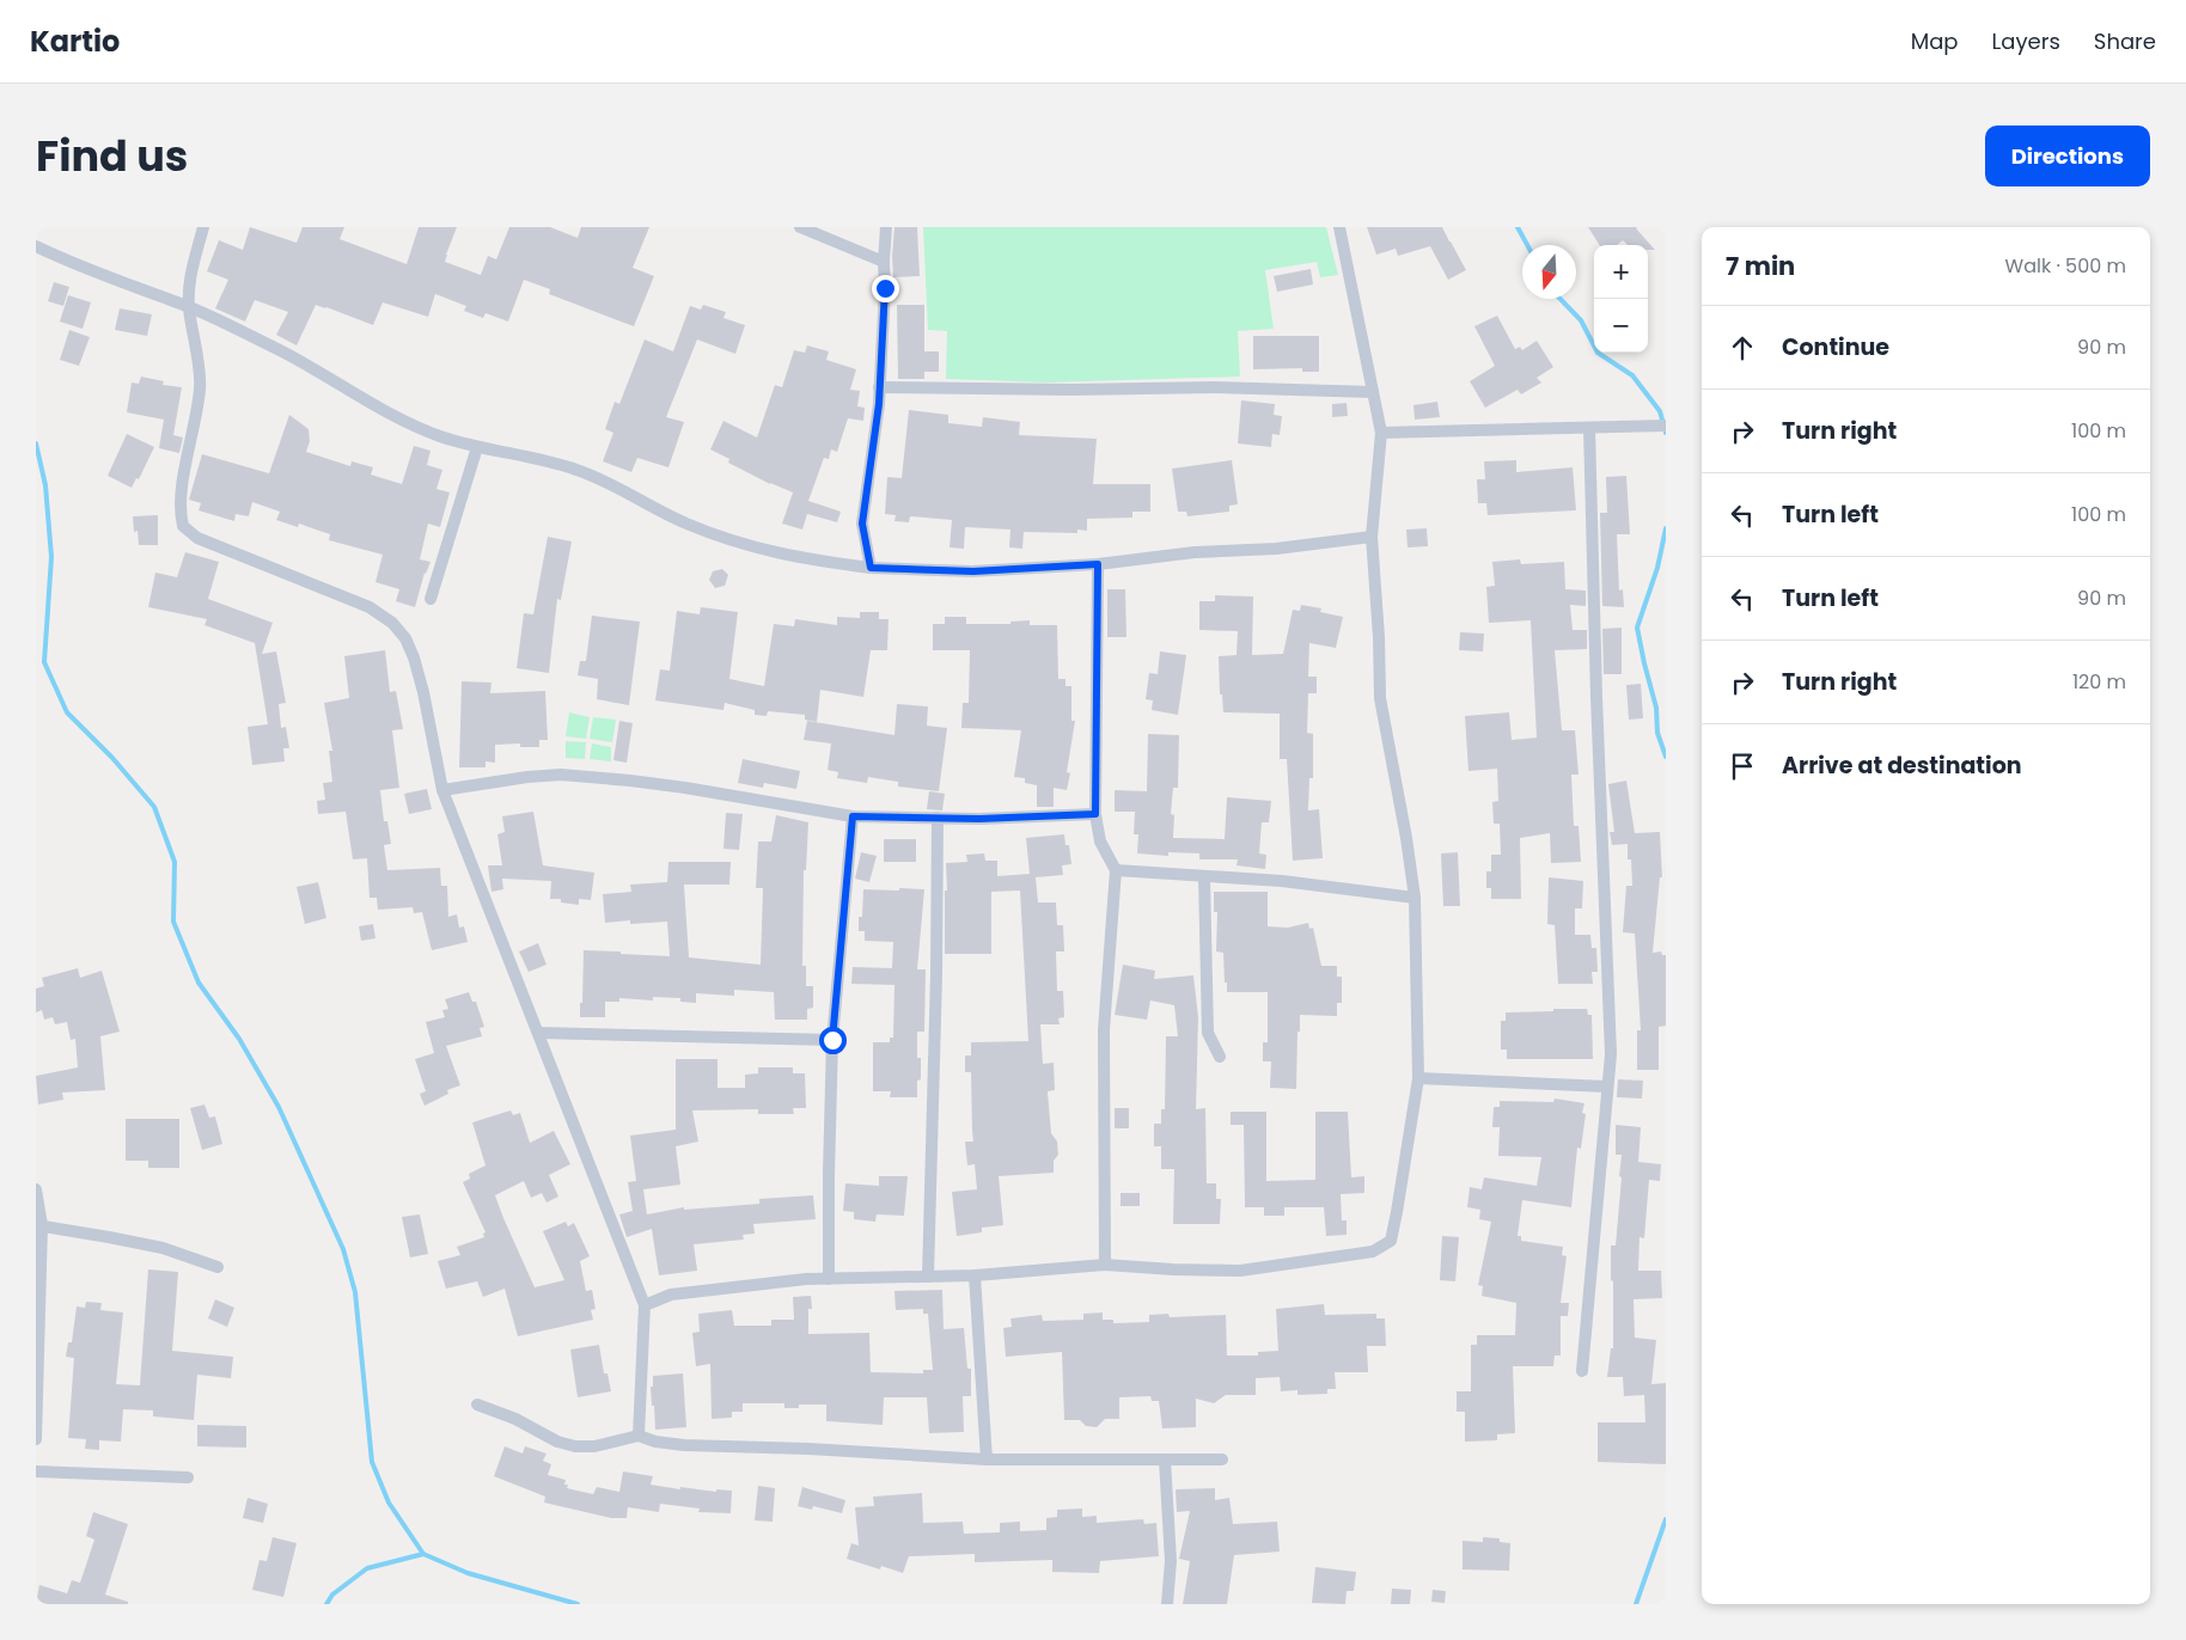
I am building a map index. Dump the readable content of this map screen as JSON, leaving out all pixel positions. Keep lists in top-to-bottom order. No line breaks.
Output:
{"north":"bottom","page":{"header":"Kartio","nav":["Map","Layers","Share"],"title":"Find us","buttons":"Directions","heading":["7 min","Walk · 500 m"],"map_buttons":["+","−"],"list":[["Continue","90 m"],["Turn right","100 m"],["Turn left","100 m"],["Turn left","90 m"],["Turn right","120 m"],"Arrive at destination"]}}
